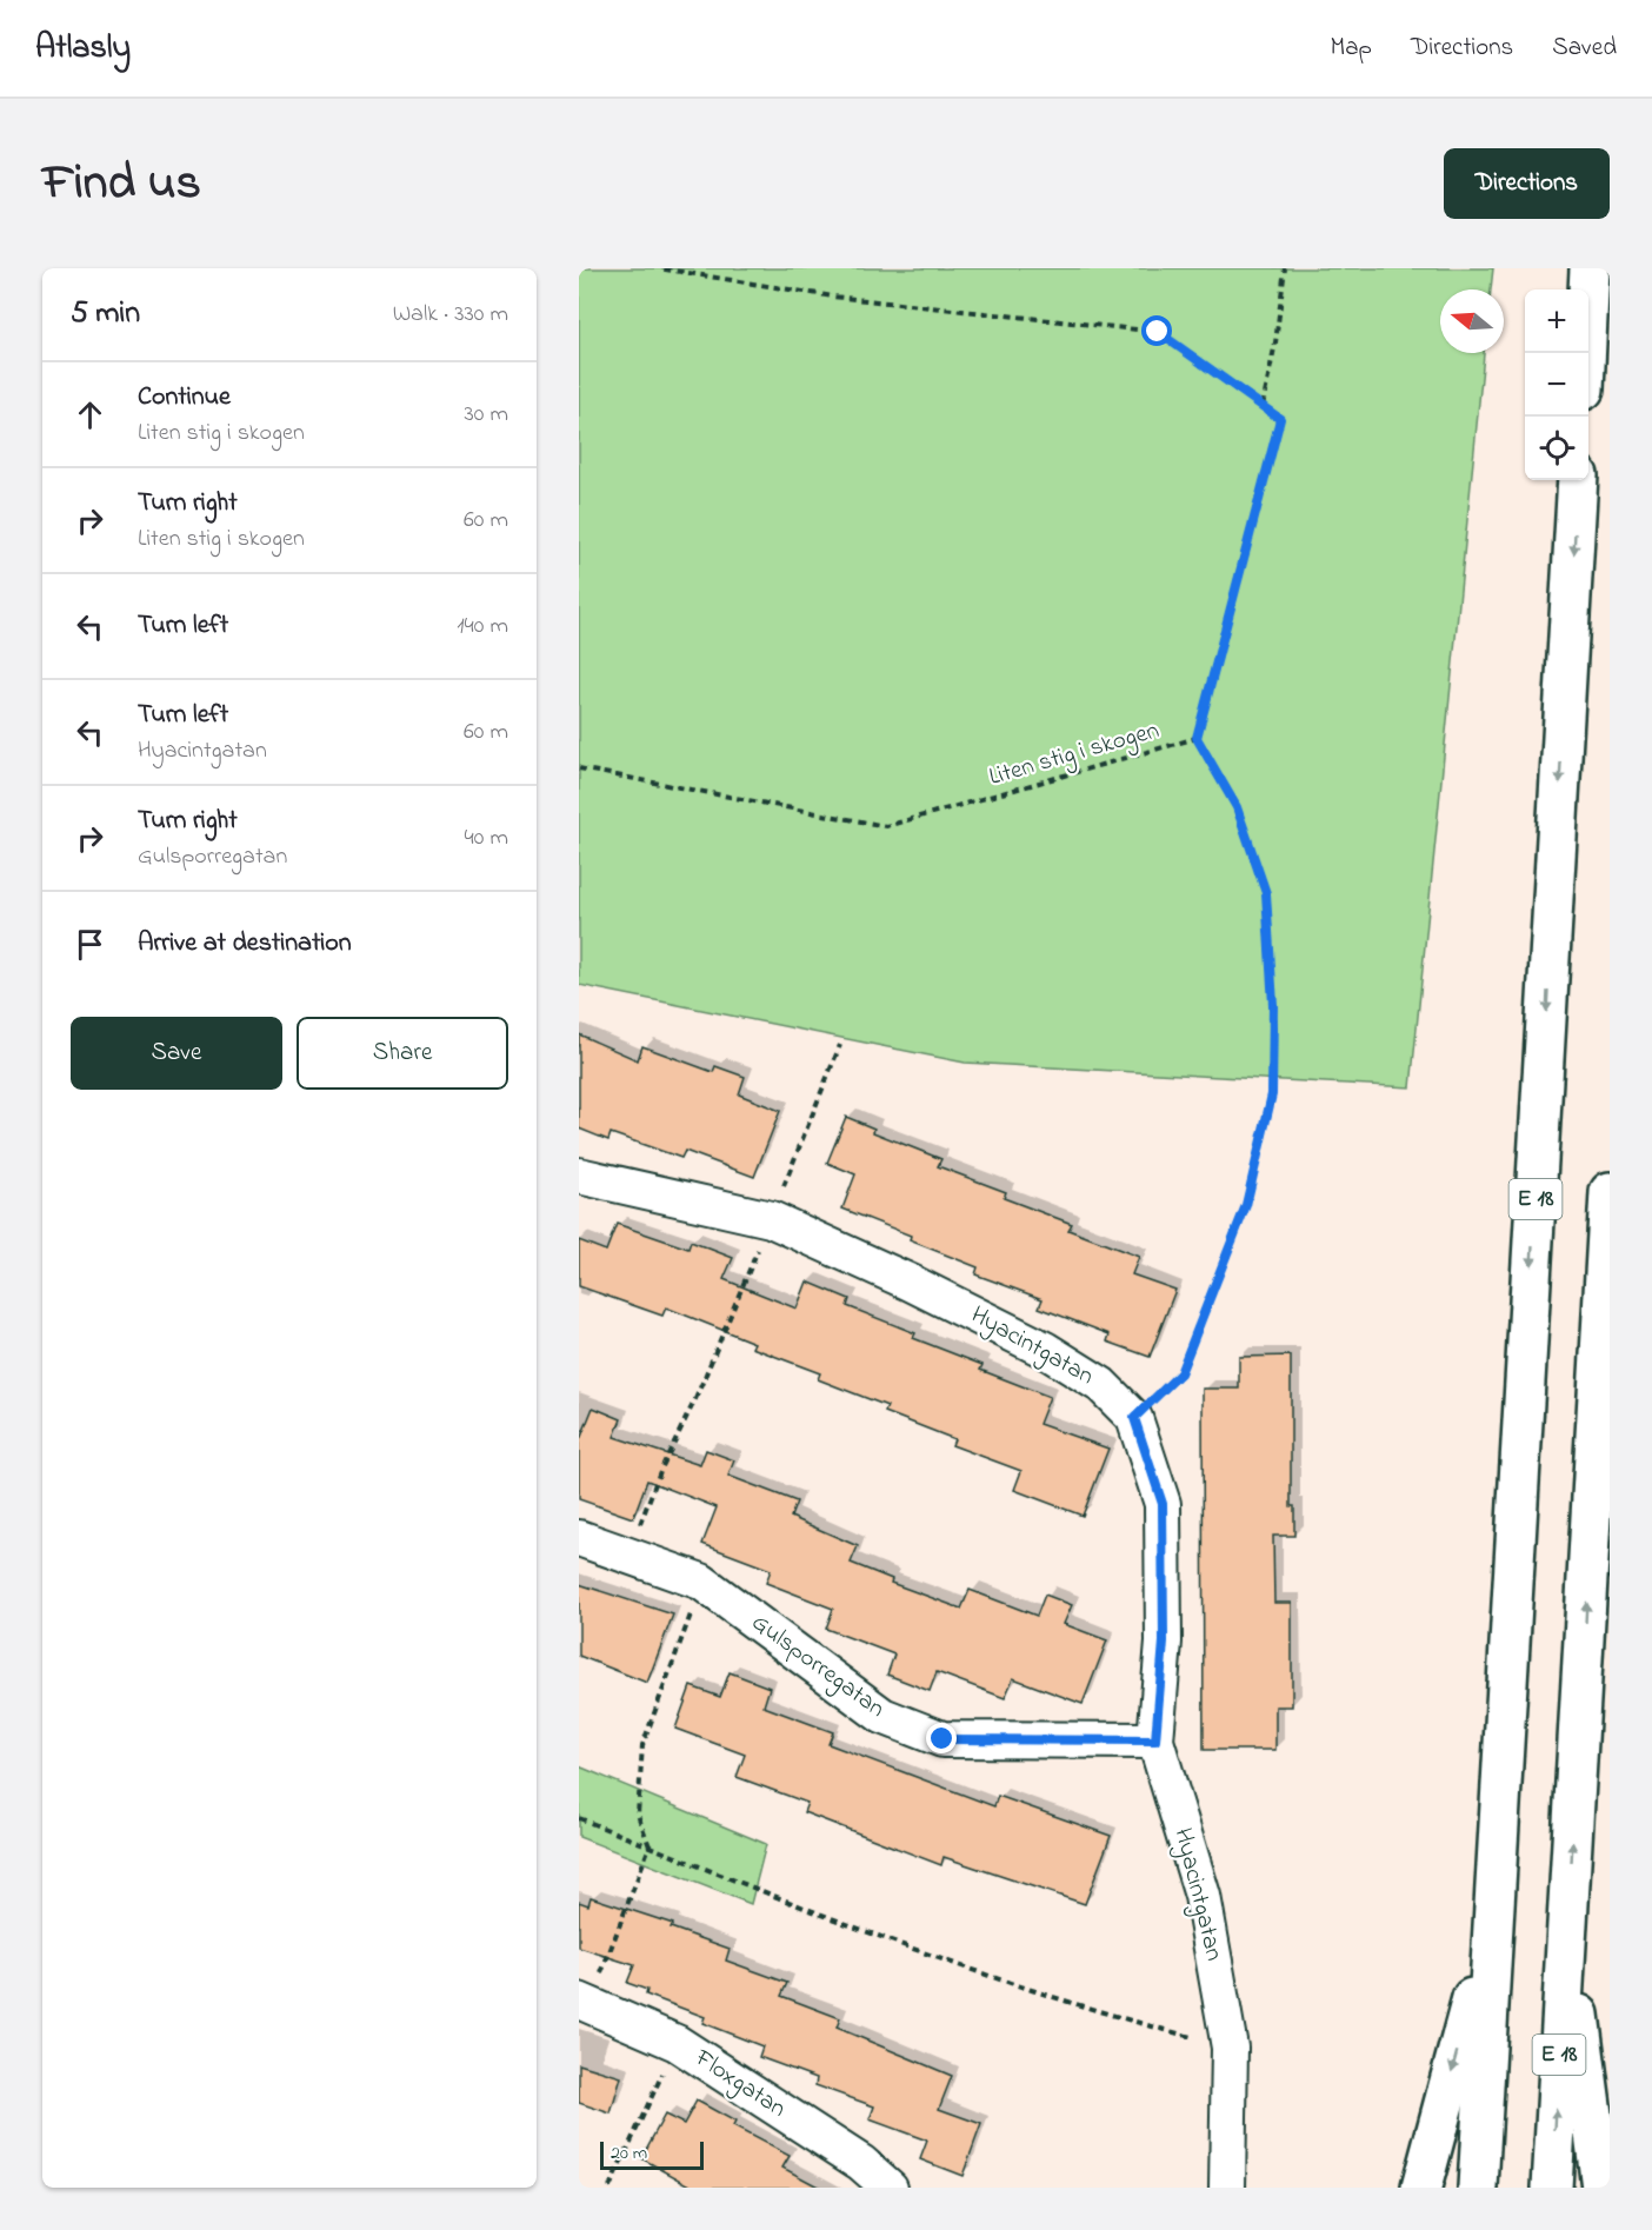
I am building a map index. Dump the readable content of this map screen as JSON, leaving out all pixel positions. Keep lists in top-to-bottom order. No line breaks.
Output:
{"streets":{"highway":["E 18"],"street":["Hyacintgatan","Gulsporregatan","Floxgatan"],"path":["Liten stig i skogen"]},"crossings":[["Hyacintgatan","Gulsporregatan"]],"scale_bar":"20 m","north":"left","page":{"header":"Atlasly","nav":["Map","Directions","Saved"],"title":"Find us","buttons":["Directions",["Save","Share"]],"heading":["5 min","Walk · 330 m"],"map_buttons":["+","−"],"list":[["Continue","Liten stig i skogen","30 m"],["Turn right","Liten stig i skogen","60 m"],["Turn left","140 m"],["Turn left","Hyacintgatan","60 m"],["Turn right","Gulsporregatan","40 m"],"Arrive at destination"],"scale":"20 m"}}
